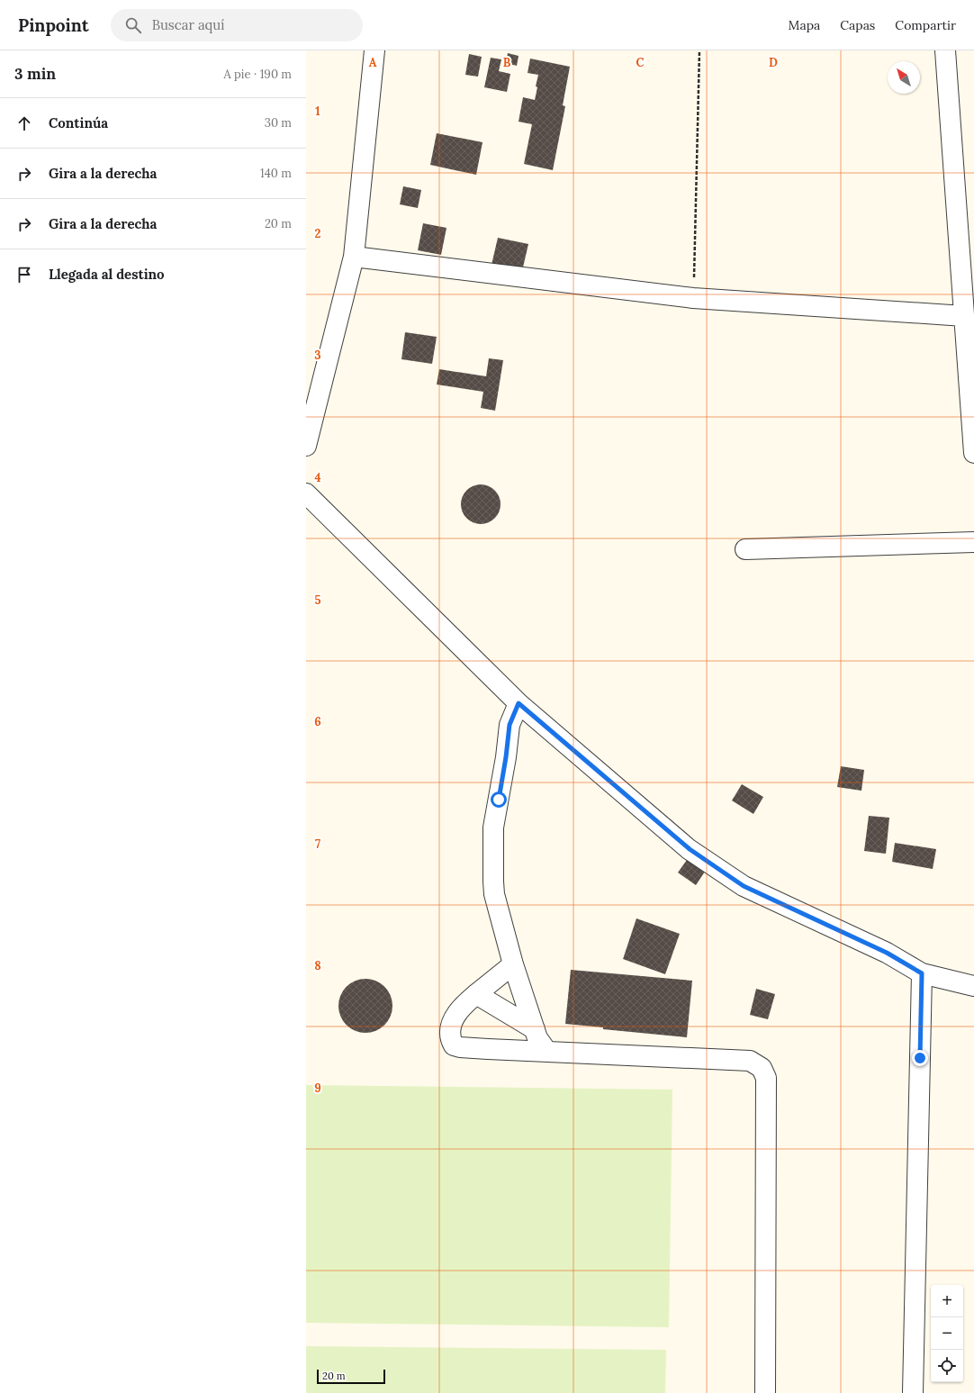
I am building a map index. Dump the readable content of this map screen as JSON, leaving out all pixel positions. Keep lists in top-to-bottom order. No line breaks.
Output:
{"scale_bar":"20 m","north":"top left","page":{"header":"Pinpoint","search":"Buscar aquí","nav":["Mapa","Capas","Compartir"],"heading":["3 min","A pie · 190 m"],"list":[["Continúa","30 m"],["Gira a la derecha","140 m"],["Gira a la derecha","20 m"],"Llegada al destino"],"map_buttons":["+","−"],"scale":"20 m"},"grid":{"columns":["A","B","C","D"],"rows":["1","2","3","4","5","6","7","8","9"]}}
